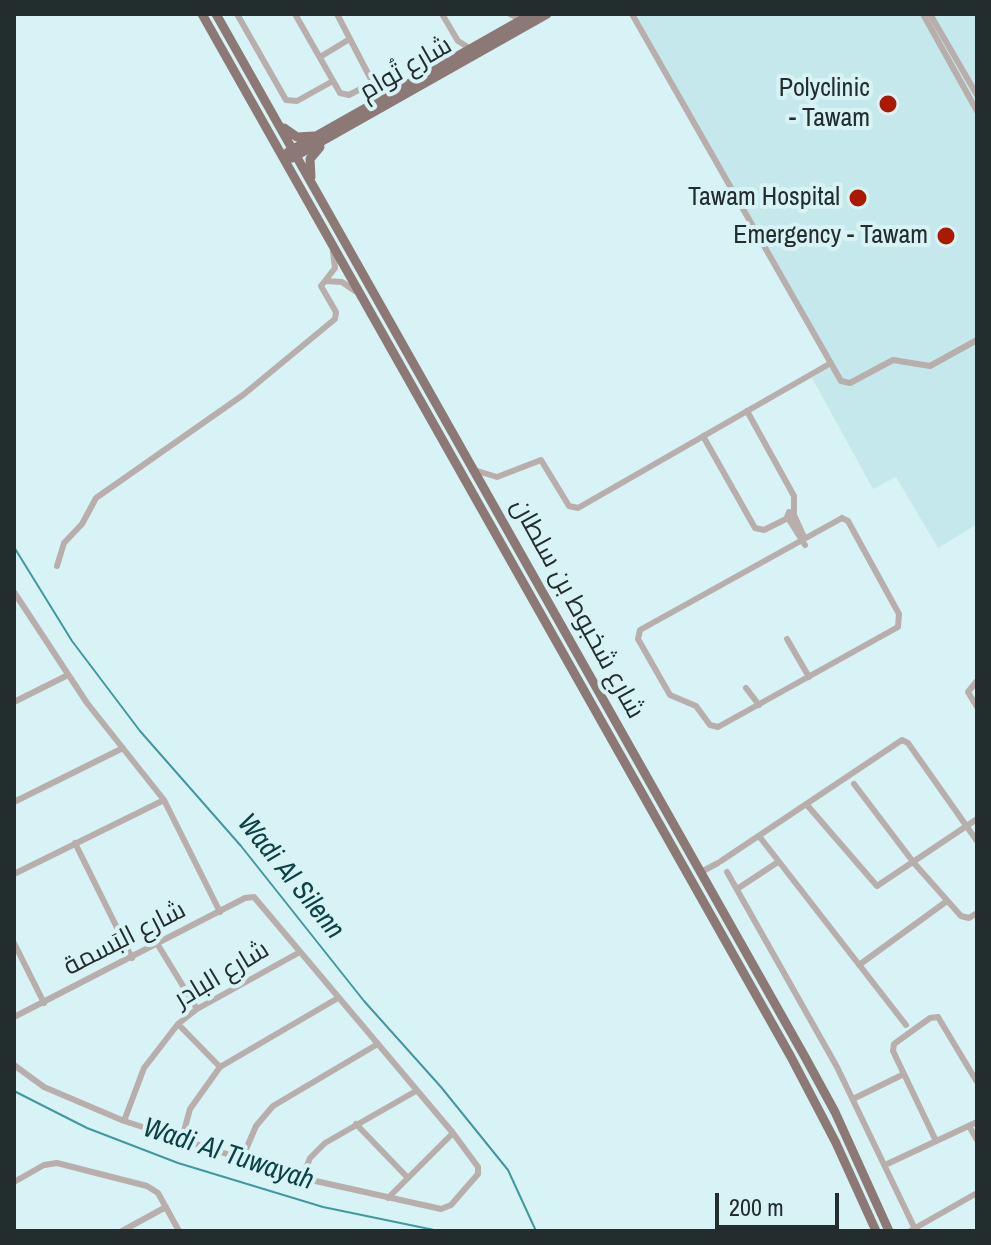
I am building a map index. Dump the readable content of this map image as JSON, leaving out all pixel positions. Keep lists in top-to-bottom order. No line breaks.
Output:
{"streets":{"main road":["شارع تُوام","شارع شخبوط بن سلطان"],"street":["شارع البَسمة","شارع البادر"]},"crossings":[["شارع تُوام","شارع شخبوط بن سلطان"],["شارع البَسمة","شارع البادر"]],"water":["Wadi Al Silenn","Wadi Al Tuwayah"],"places":["Polyclinic - Tawam","Tawam Hospital","Emergency - Tawam"],"scale_bar":"200 m"}
